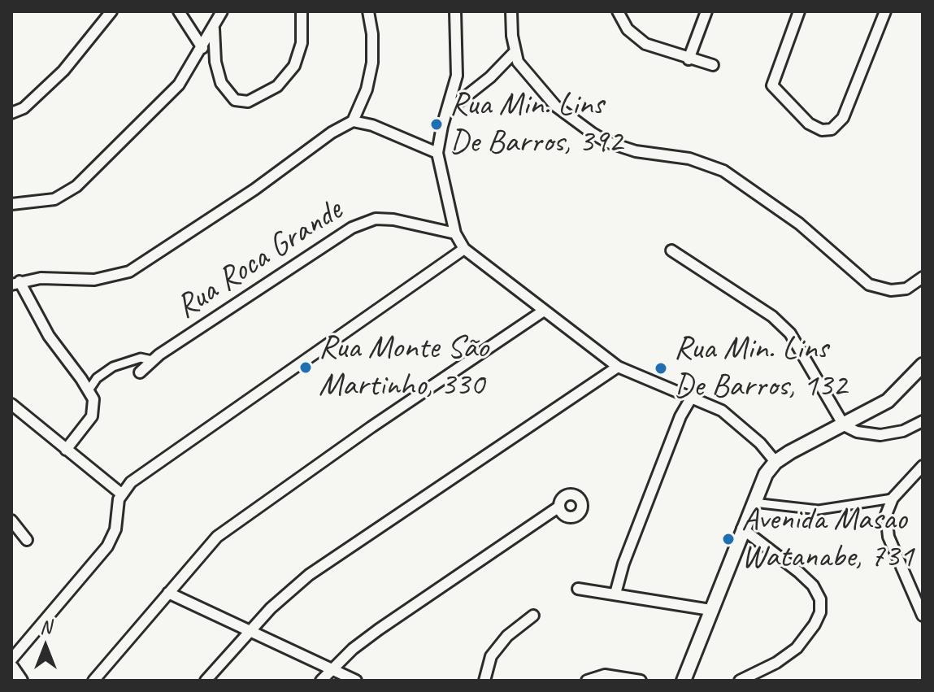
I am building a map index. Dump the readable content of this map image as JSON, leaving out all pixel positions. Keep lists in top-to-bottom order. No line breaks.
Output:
{"streets":{"street":["Rua Roca Grande"]},"places":["Rua Min. Lins De Barros, 392","Rua Monte São Martinho, 330","Rua Min. Lins De Barros, 132","Avenida Masao Watanabe, 731"],"north":"top"}
